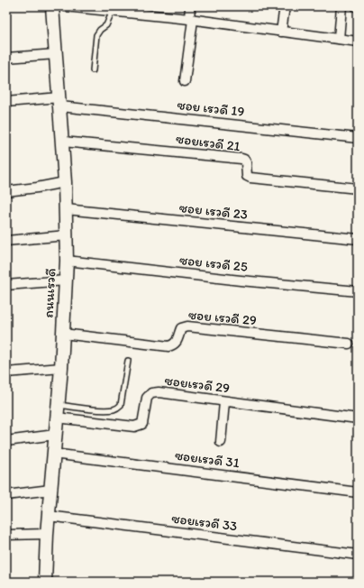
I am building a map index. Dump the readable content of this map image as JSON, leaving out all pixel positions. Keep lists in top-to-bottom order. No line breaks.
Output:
{"streets":{"street":["ซอย เรวดี 19","ซอยเรวดี 21","ซอย เรวดี 23","ซอย เรวดี 25","ถนนเรวดี","ซอย เรวดี 29","ซอยเรวดี 29","ซอยเรวดี 31","ซอยเรวดี 33"]},"crossings":[["ซอย เรวดี 19","ถนนเรวดี"],["ซอยเรวดี 21","ถนนเรวดี"],["ซอย เรวดี 23","ถนนเรวดี"],["ซอย เรวดี 25","ถนนเรวดี"],["ถนนเรวดี","ซอย เรวดี 29"],["ถนนเรวดี","ซอยเรวดี 29"],["ถนนเรวดี","ซอยเรวดี 31"],["ถนนเรวดี","ซอยเรวดี 33"]]}
